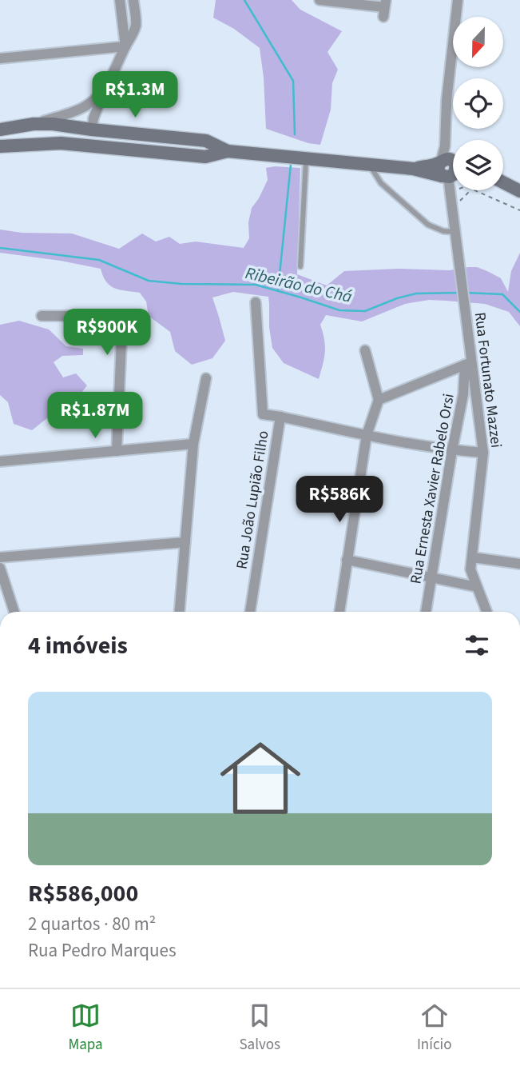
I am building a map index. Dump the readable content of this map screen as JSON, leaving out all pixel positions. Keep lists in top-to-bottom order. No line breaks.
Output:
{"streets":{"street":["Rua Fortunato Mazzei","Rua Ernesta Xavier Rabelo Orsi","Rua João Lupião Filho"]},"crossings":[["Rua Fortunato Mazzei","Rua Ernesta Xavier Rabelo Orsi"]],"water":["Ribeirão do Chá"],"north":"bottom","page":{"price":["R$1.3M","R$900K","R$1.87M","R$586K"],"heading":"4 imóveis","list":[{"name":"R$586,000","note":"2 quartos · 80 m² · Rua Pedro Marques"}],"tabs":["Mapa","Salvos","Início"]}}
